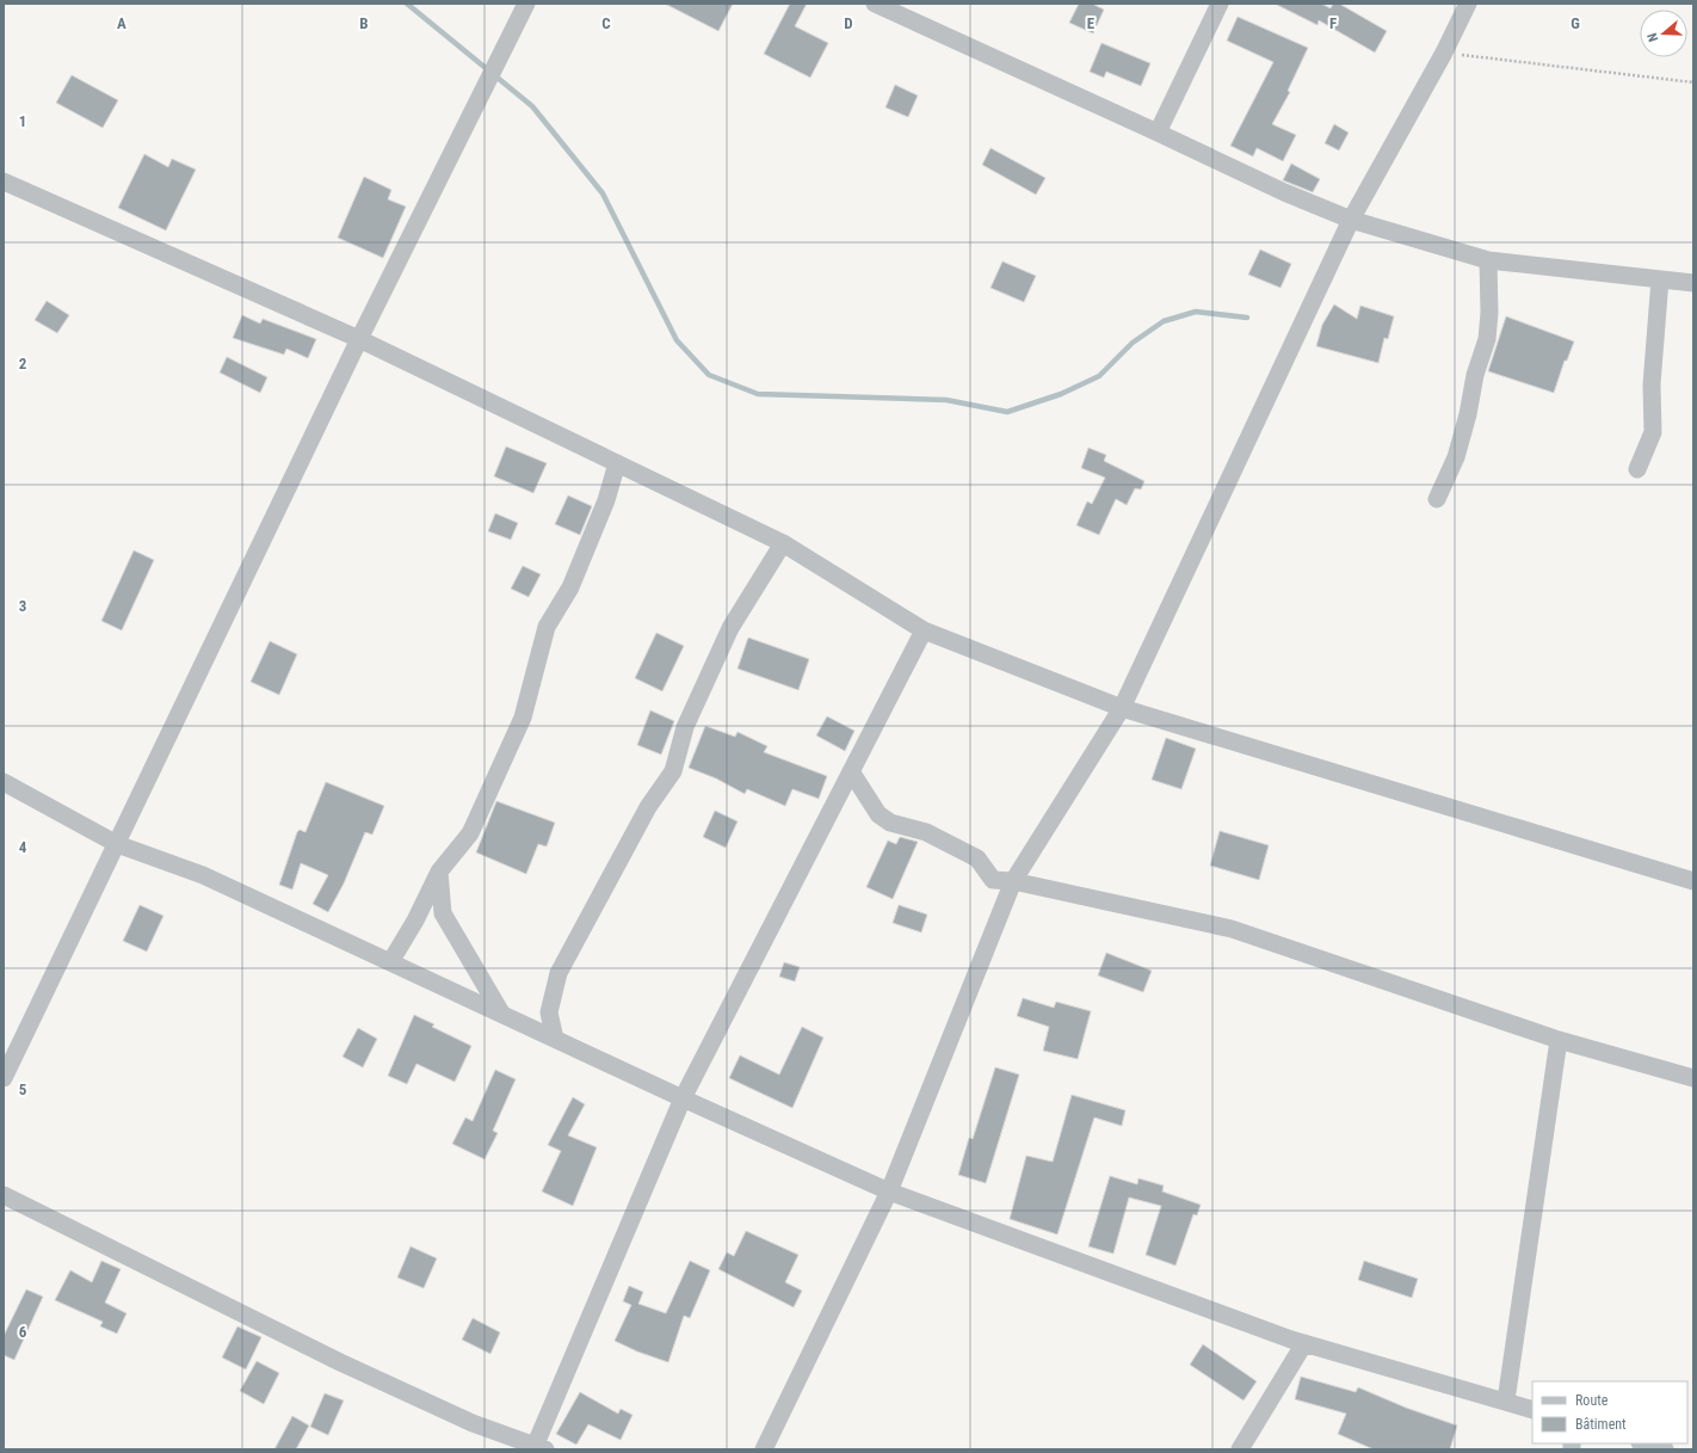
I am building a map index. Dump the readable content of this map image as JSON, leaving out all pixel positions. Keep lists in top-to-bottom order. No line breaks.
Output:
{"legend":["Route","Bâtiment"],"north":"left","grid":{"columns":["A","B","C","D","E","F","G"],"rows":["1","2","3","4","5","6"]}}
